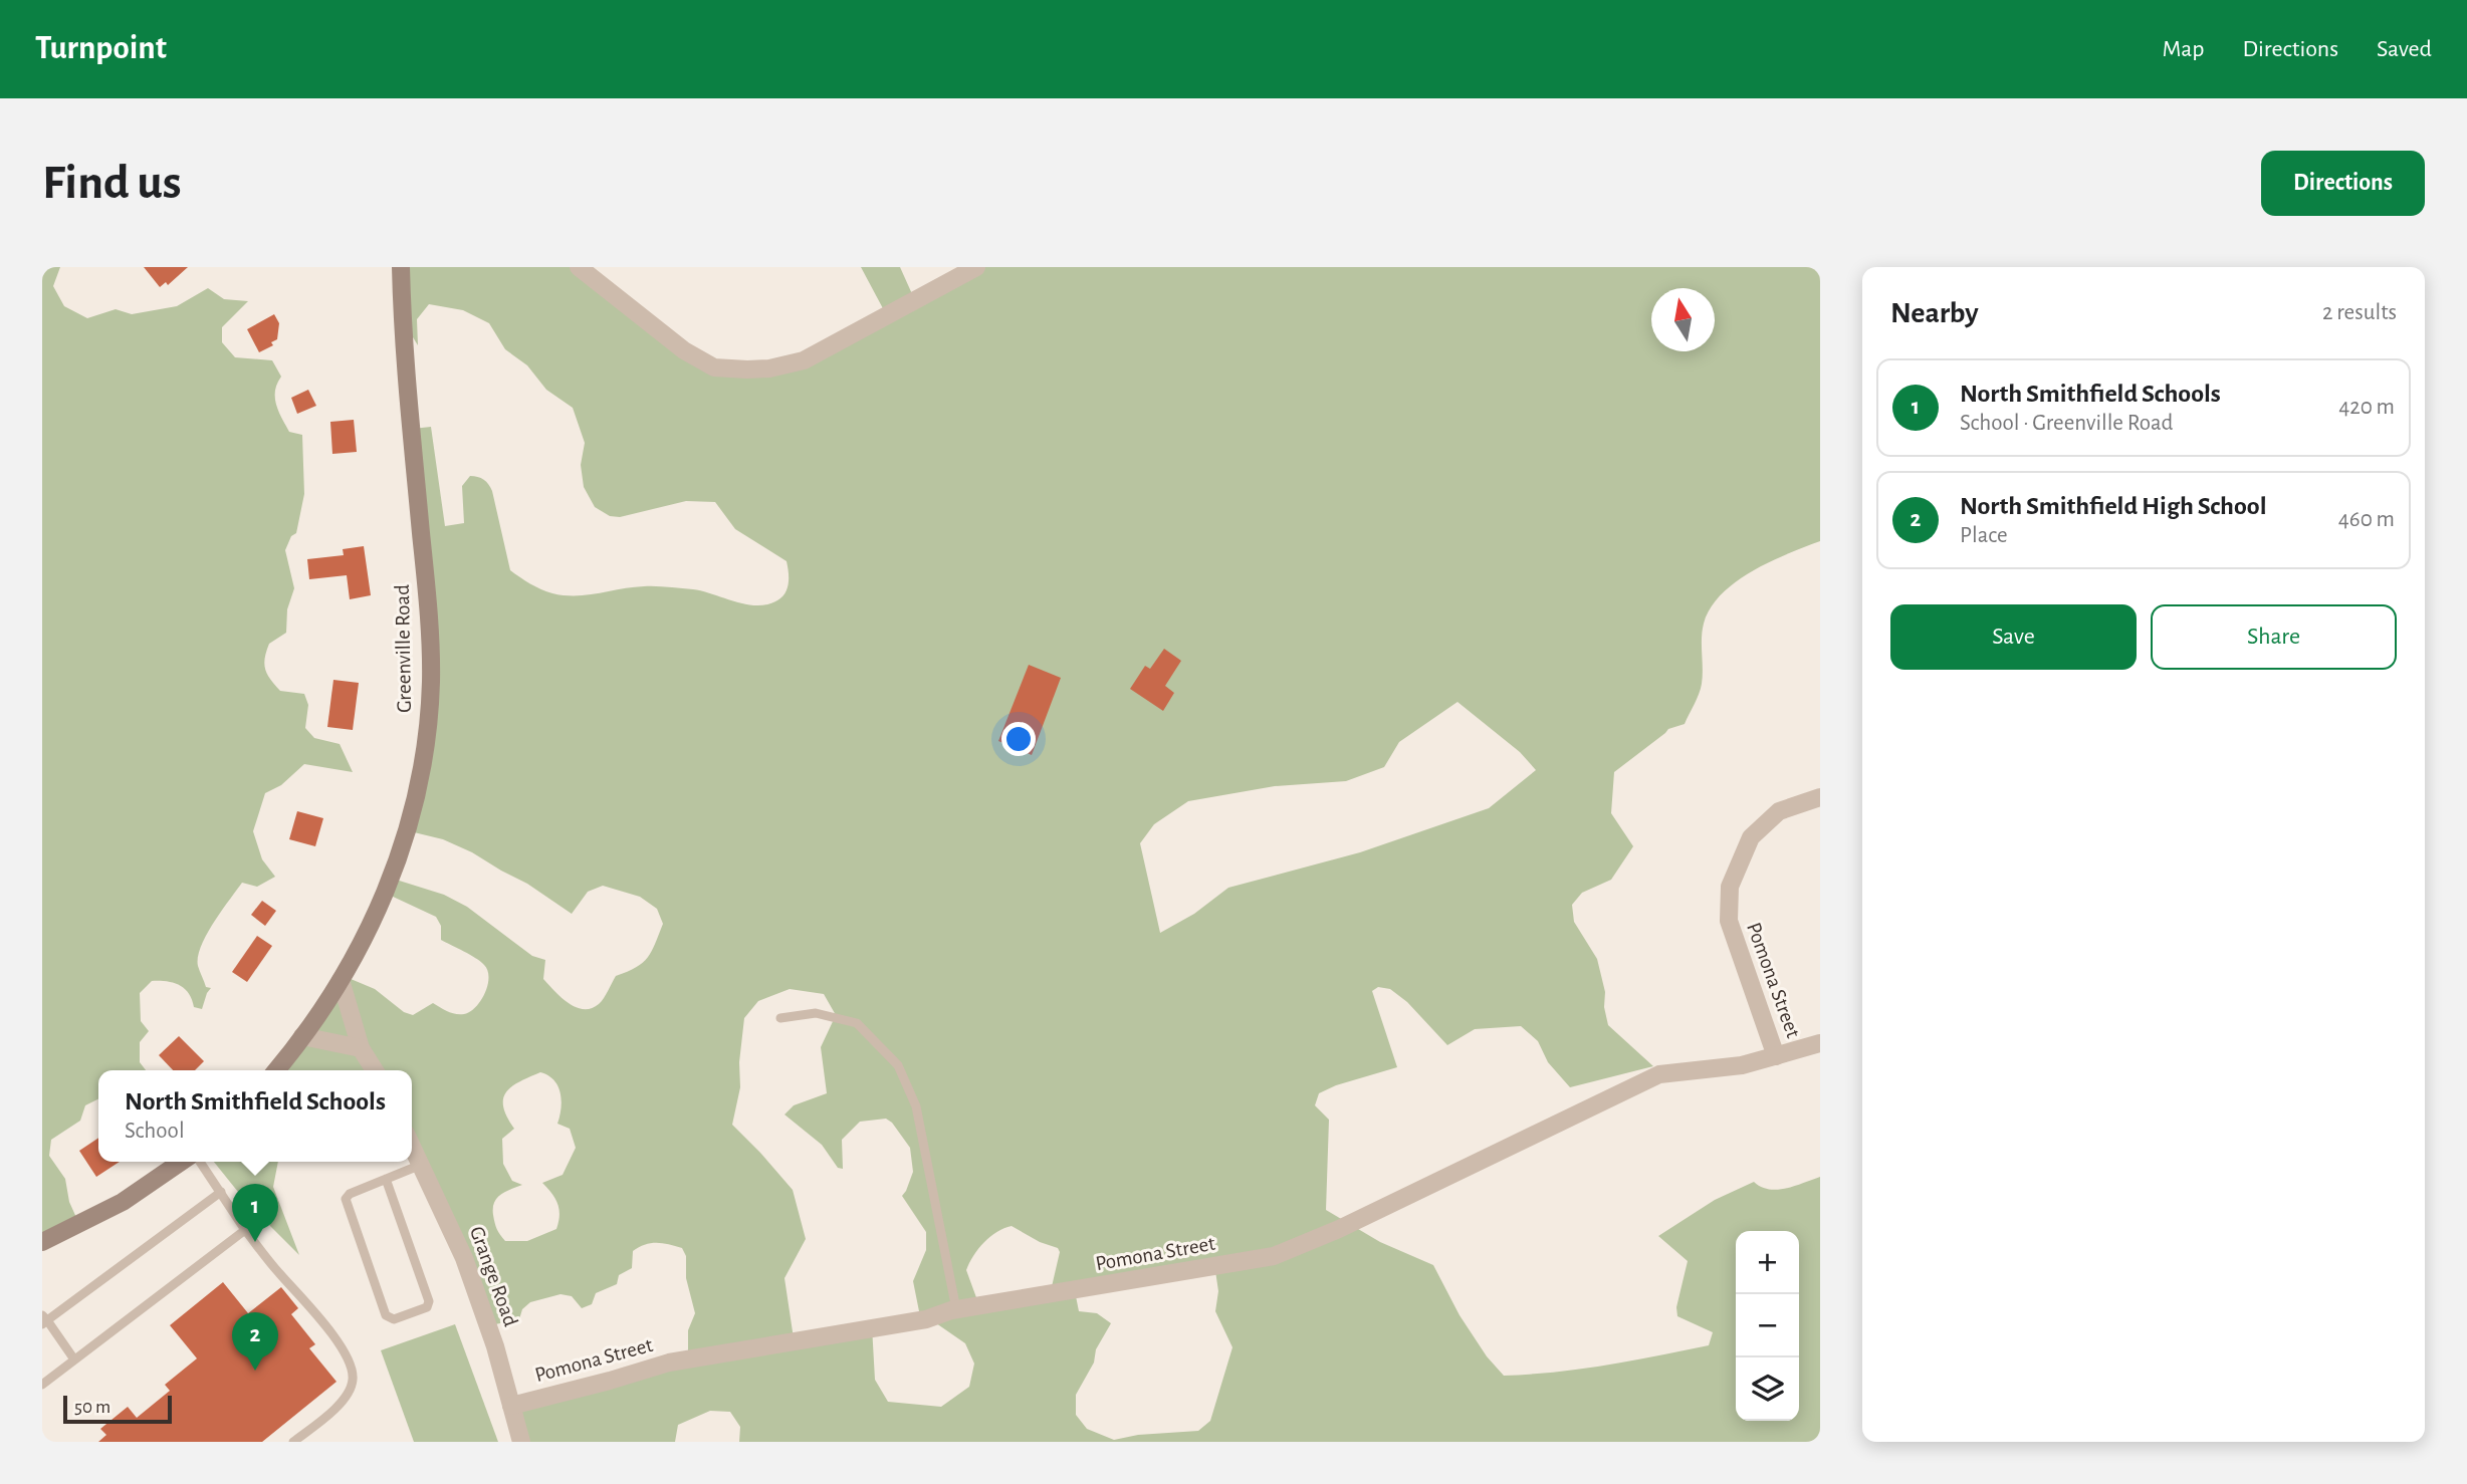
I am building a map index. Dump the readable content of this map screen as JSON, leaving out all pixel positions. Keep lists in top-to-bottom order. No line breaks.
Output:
{"streets":{"main road":["Greenville Road"],"street":["Pomona Street","Grange Road"]},"crossings":[["Pomona Street","Grange Road"]],"scale_bar":"50 m","north":"top","page":{"header":"Turnpoint","nav":["Map","Directions","Saved"],"buttons":["Directions",["Save","Share"]],"title":"Find us","heading":["Nearby","2 results"],"list":[{"mark":"1","name":"North Smithfield Schools","note":"School · Greenville Road","value":"420 m"},{"mark":"2","name":"North Smithfield High School","note":"Place","value":"460 m"}],"popup":["North Smithfield Schools","School"],"pins":["1","2"],"map_buttons":["+","−"],"scale":"50 m"}}
